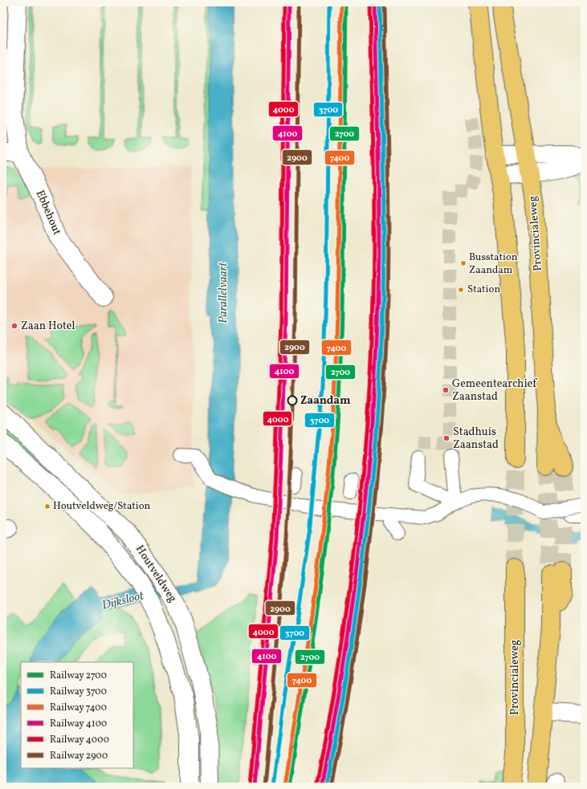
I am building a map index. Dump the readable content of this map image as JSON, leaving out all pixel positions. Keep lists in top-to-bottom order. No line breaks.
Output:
{"streets":{"main road":["Provincialeweg"],"street":["Ebbehout","Houtveldweg"]},"water":["Parallelvaart","Dijksloot"],"places":["Busstation Zaandam","Station","Zaan Hotel","Gemeentearchief Zaanstad","Zaandam","Stadhuis Zaanstad","Houtveldweg/Station"],"lines":["rail line 2700","rail line 3700","rail line 7400","rail line 4100","rail line 4000","rail line 2900"],"legend":["Railway 2700","Railway 3700","Railway 7400","Railway 4100","Railway 4000","Railway 2900"]}
